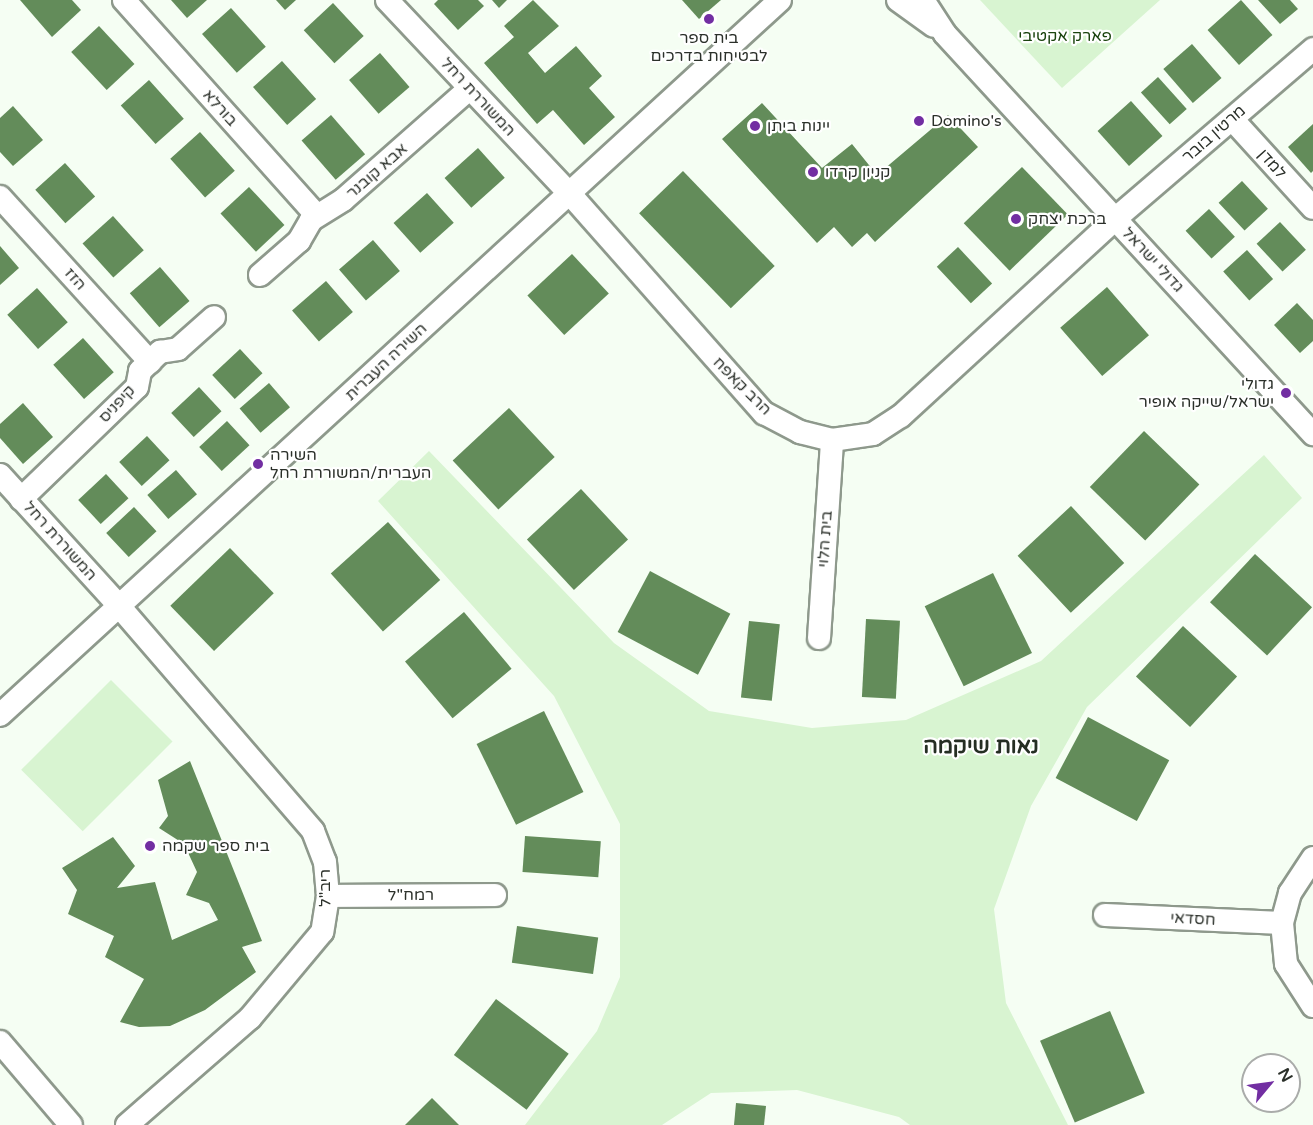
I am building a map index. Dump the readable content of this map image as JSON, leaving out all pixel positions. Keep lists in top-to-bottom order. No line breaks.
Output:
{"streets":{"street":["המשוררת רחל","בורלא","מרטין בובר","למדן","אבא קובנר","גדולי ישראל","הזז","השירה העברית","הרב קאפח","קיפניס","בית הלוי","ריב\"ל","רמח\"ל","חסדאי"]},"crossings":[["המשוררת רחל","אבא קובנר"],["המשוררת רחל","השירה העברית"],["המשוררת רחל","הרב קאפח"],["המשוררת רחל","קיפניס"],["המשוררת רחל","ריב\"ל"],["בורלא","אבא קובנר"],["מרטין בובר","למדן"],["מרטין בובר","גדולי ישראל"],["מרטין בובר","הרב קאפח"],["גדולי ישראל","הרב קאפח"],["הזז","קיפניס"],["השירה העברית","הרב קאפח"],["השירה העברית","ריב\"ל"],["הרב קאפח","בית הלוי"],["ריב\"ל","רמח\"ל"]],"districts":["נאות שיקמה"],"parks":["פארק אקטיבי"],"places":["בית ספר לבטיחות בדרכים","Domino's","יינות ביתן","קניון קרדו","ברכת יצחק","גדולי ישראל/שייקה אופיר","השירה העברית/המשוררת רחל","בית ספר שקמה"],"north":"top right"}
